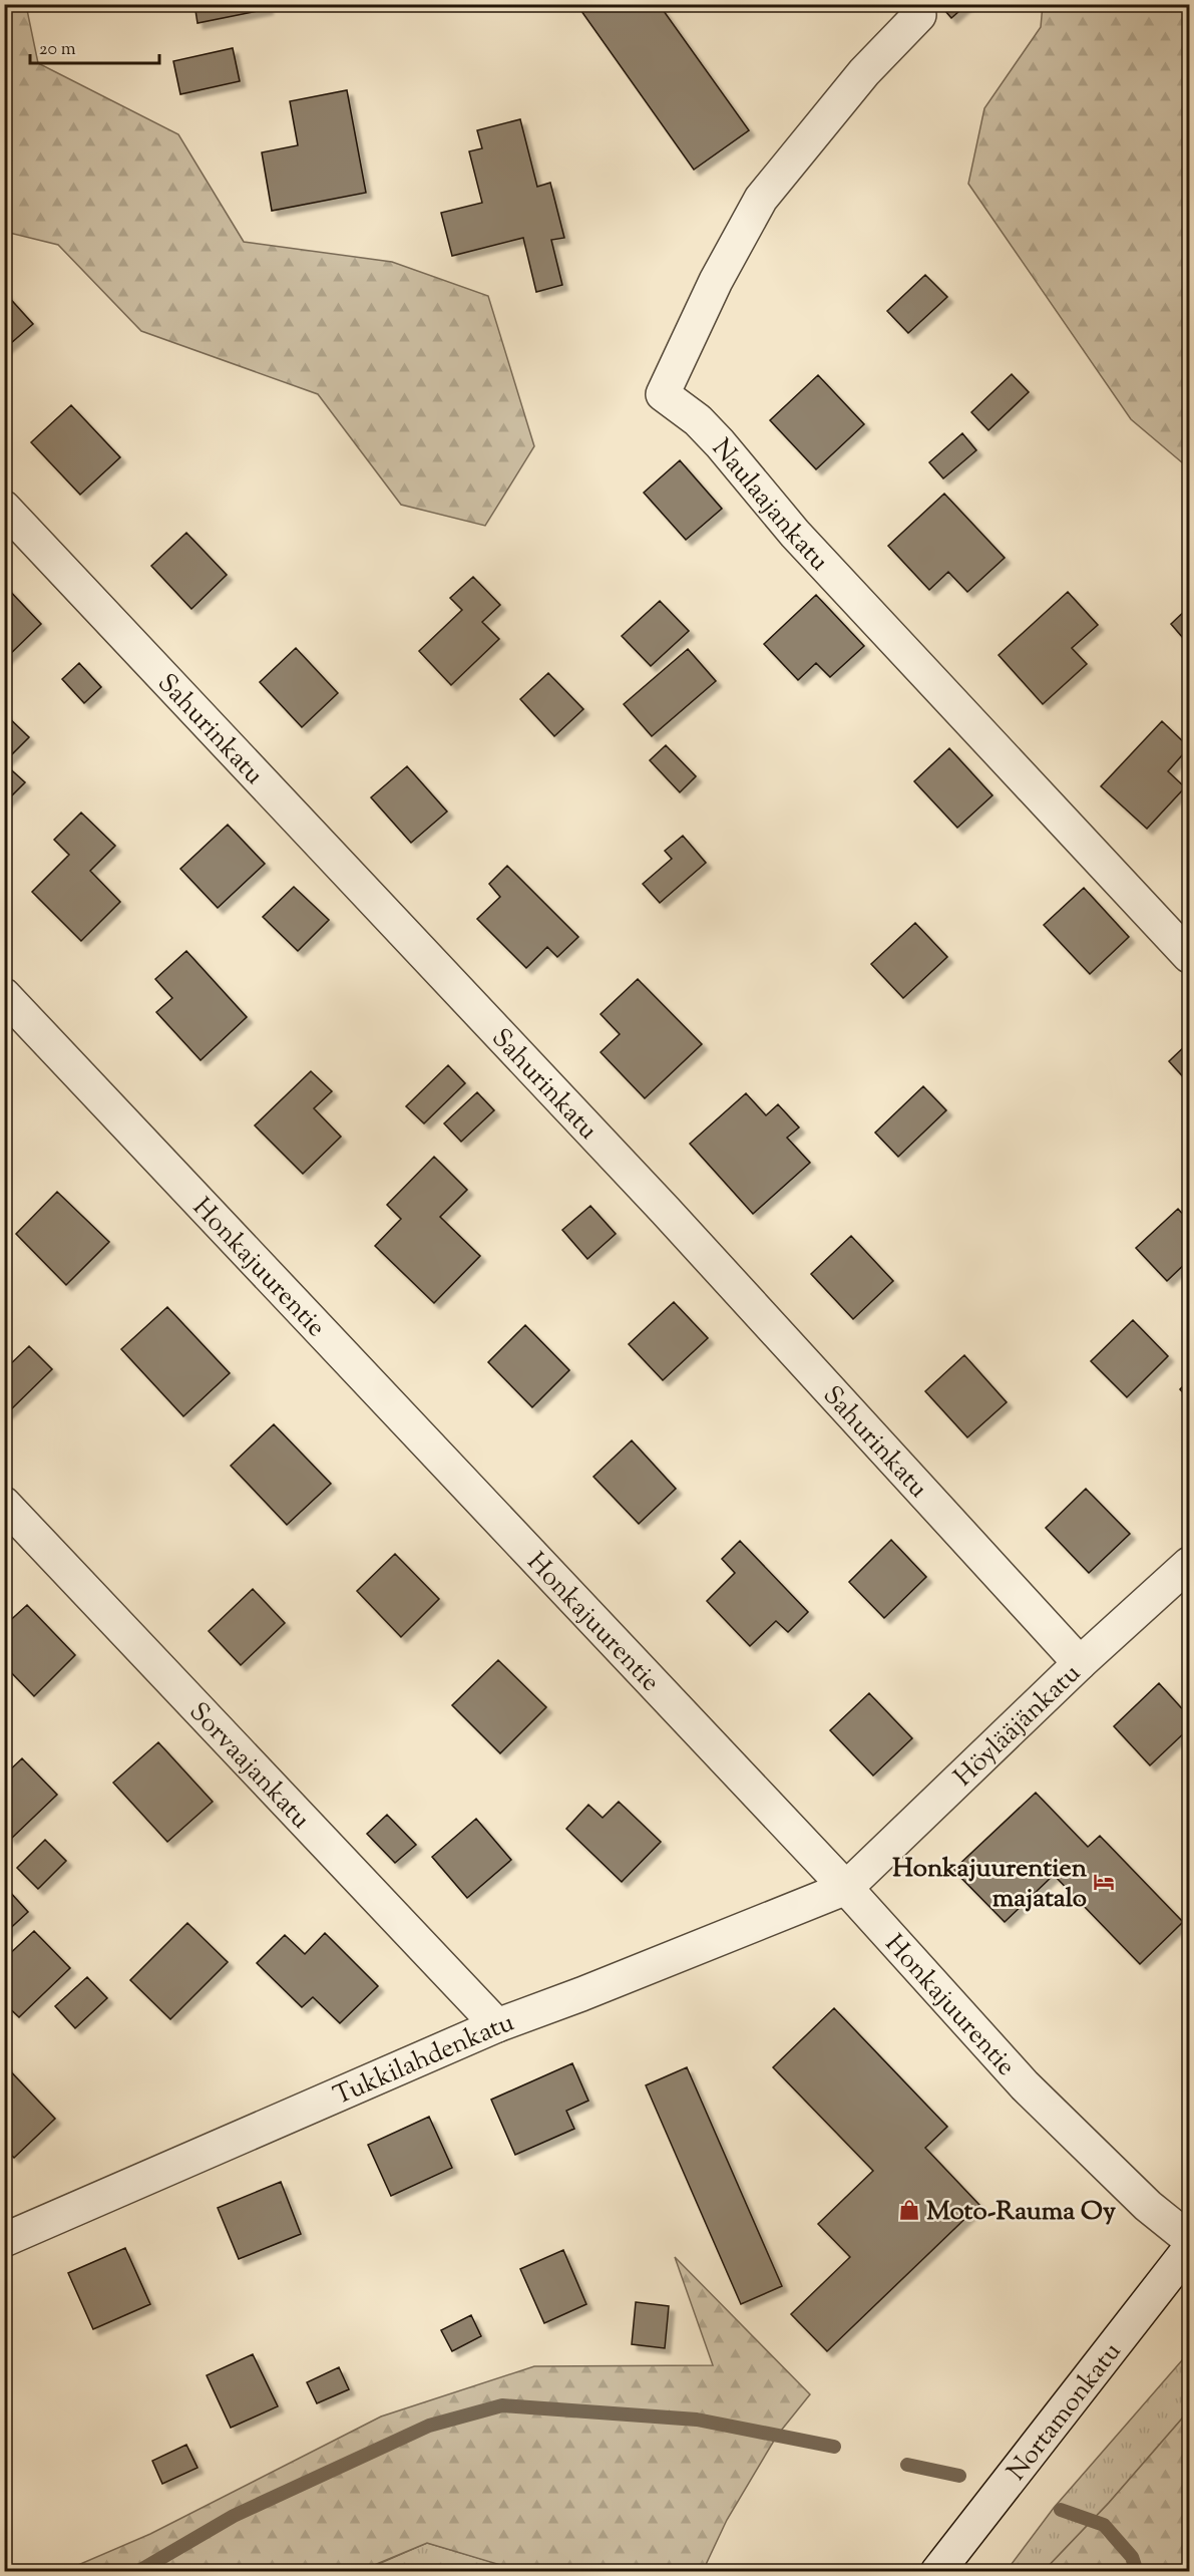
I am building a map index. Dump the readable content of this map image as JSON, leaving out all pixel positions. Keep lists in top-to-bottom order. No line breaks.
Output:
{"streets":{"street":["Naulaajankatu","Sahurinkatu","Honkajuurentie","Höylääjänkatu","Sorvaajankatu","Tukkilahdenkatu","Nortamonkatu"]},"crossings":[["Sahurinkatu","Höylääjänkatu"],["Honkajuurentie","Höylääjänkatu"],["Honkajuurentie","Tukkilahdenkatu"],["Höylääjänkatu","Tukkilahdenkatu"],["Sorvaajankatu","Tukkilahdenkatu"]],"places":{"hotel":["Honkajuurentien majatalo"],"shop":["Moto-Rauma Oy"]},"scale_bar":"20 m"}
